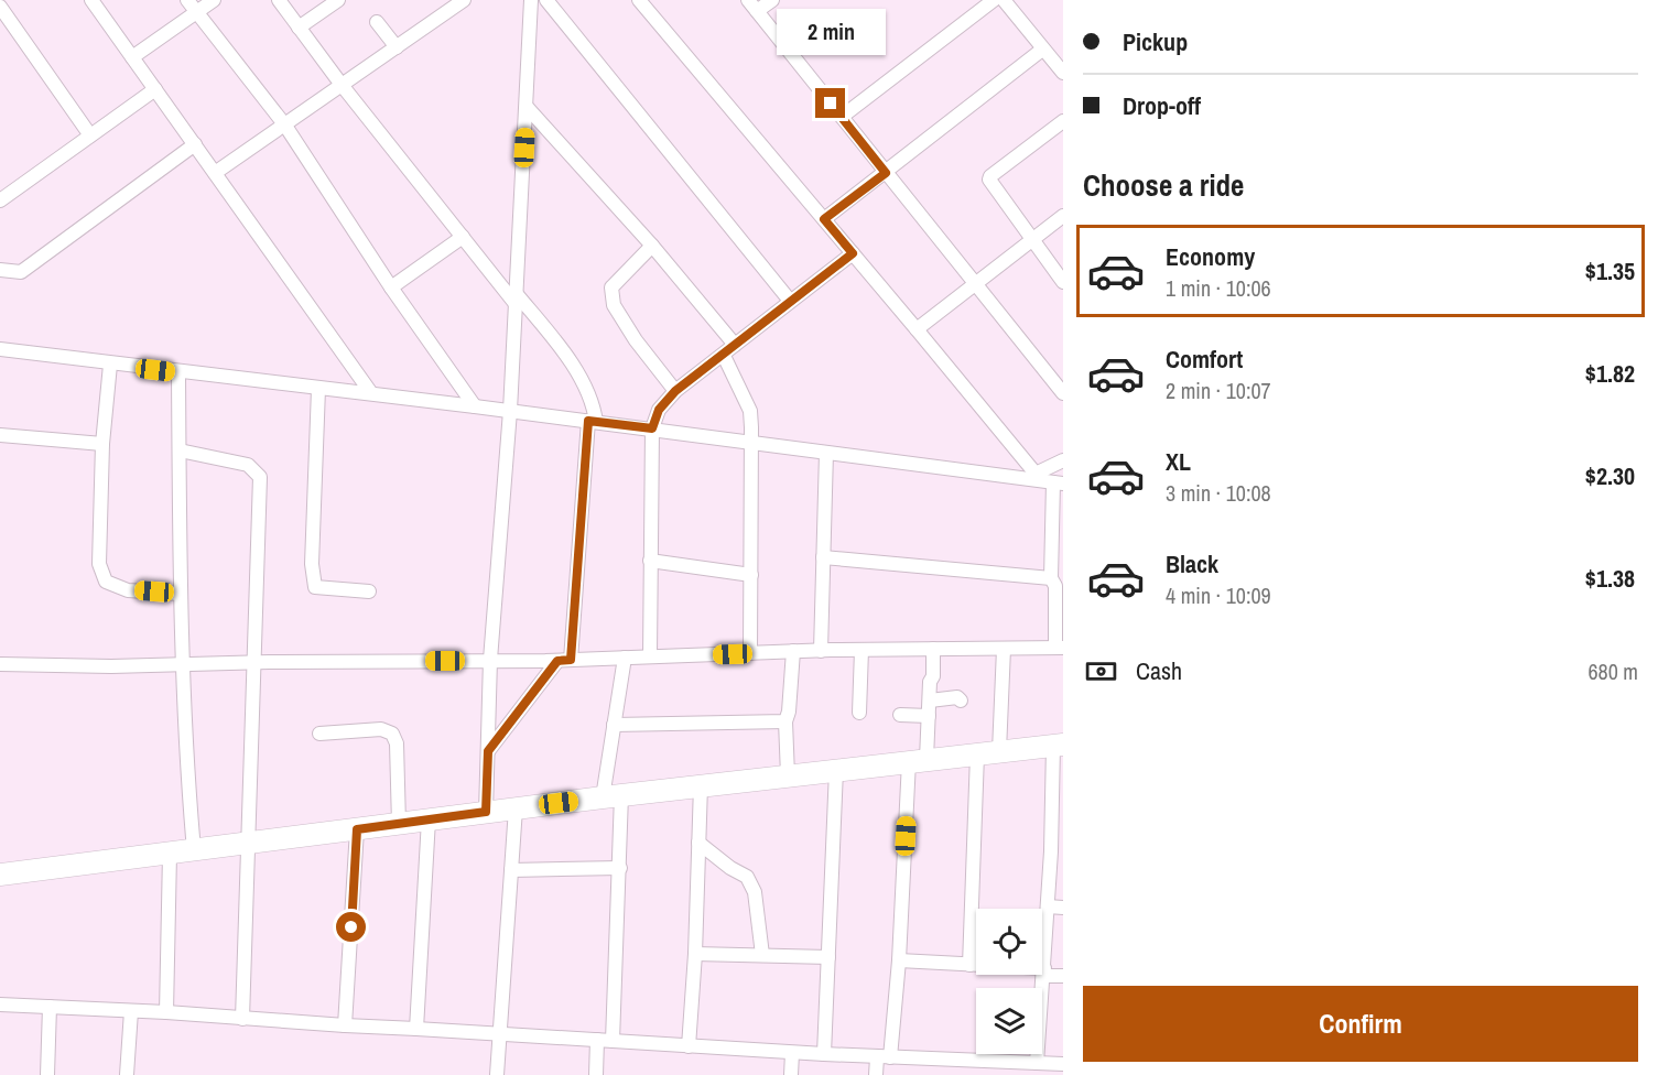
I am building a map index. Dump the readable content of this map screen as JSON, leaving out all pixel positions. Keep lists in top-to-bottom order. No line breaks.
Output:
{"page":{"banner":["Pickup","Drop-off"],"bubble":"2 min","heading":"Choose a ride","list":[{"name":"Economy","note":"1 min · 10:06","value":"$1.35"},{"name":"Comfort","note":"2 min · 10:07","value":"$1.82"},{"name":"XL","note":"3 min · 10:08","value":"$2.30"},{"name":"Black","note":"4 min · 10:09","value":"$1.38"}],"pay":["Cash","680 m"],"buttons":"Confirm"}}
